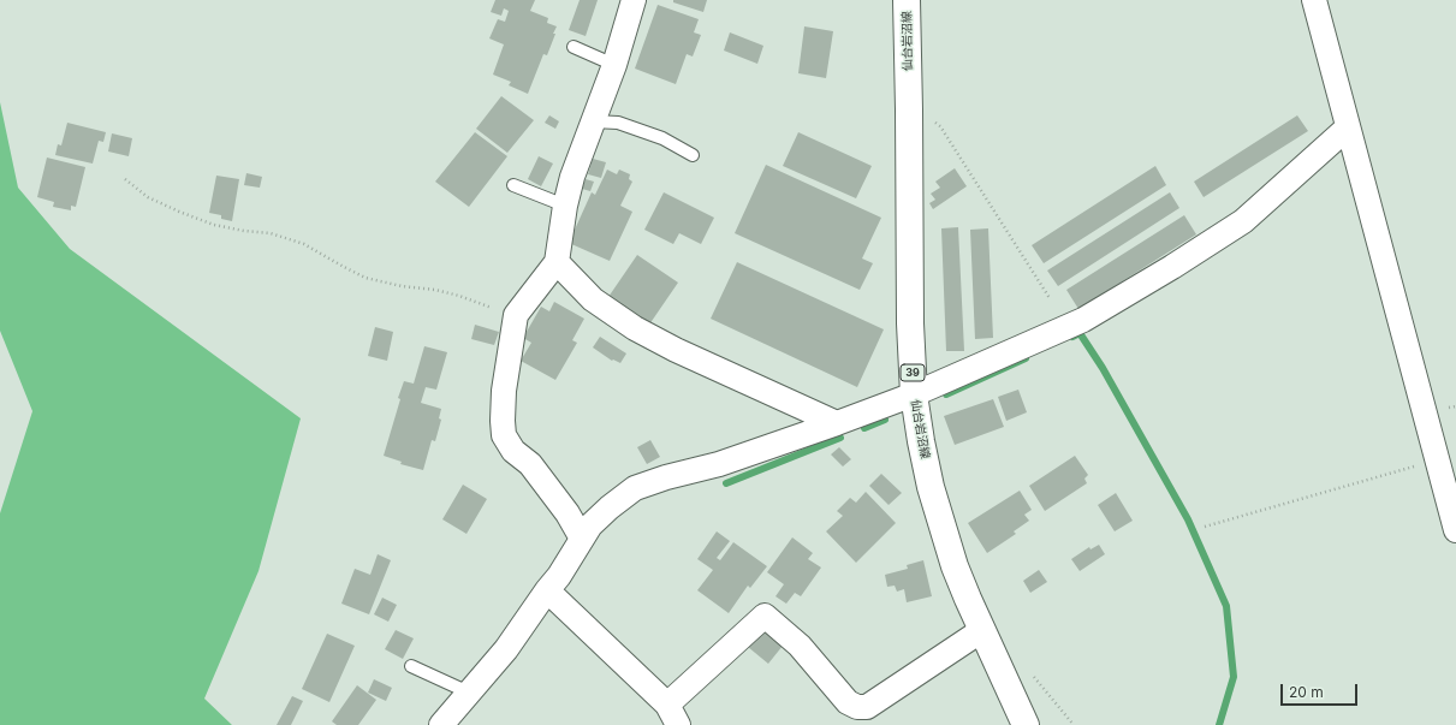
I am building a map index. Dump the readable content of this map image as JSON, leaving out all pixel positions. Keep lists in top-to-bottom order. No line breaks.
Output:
{"streets":{"main road":["仙台岩沼線","39"]},"scale_bar":"20 m"}
